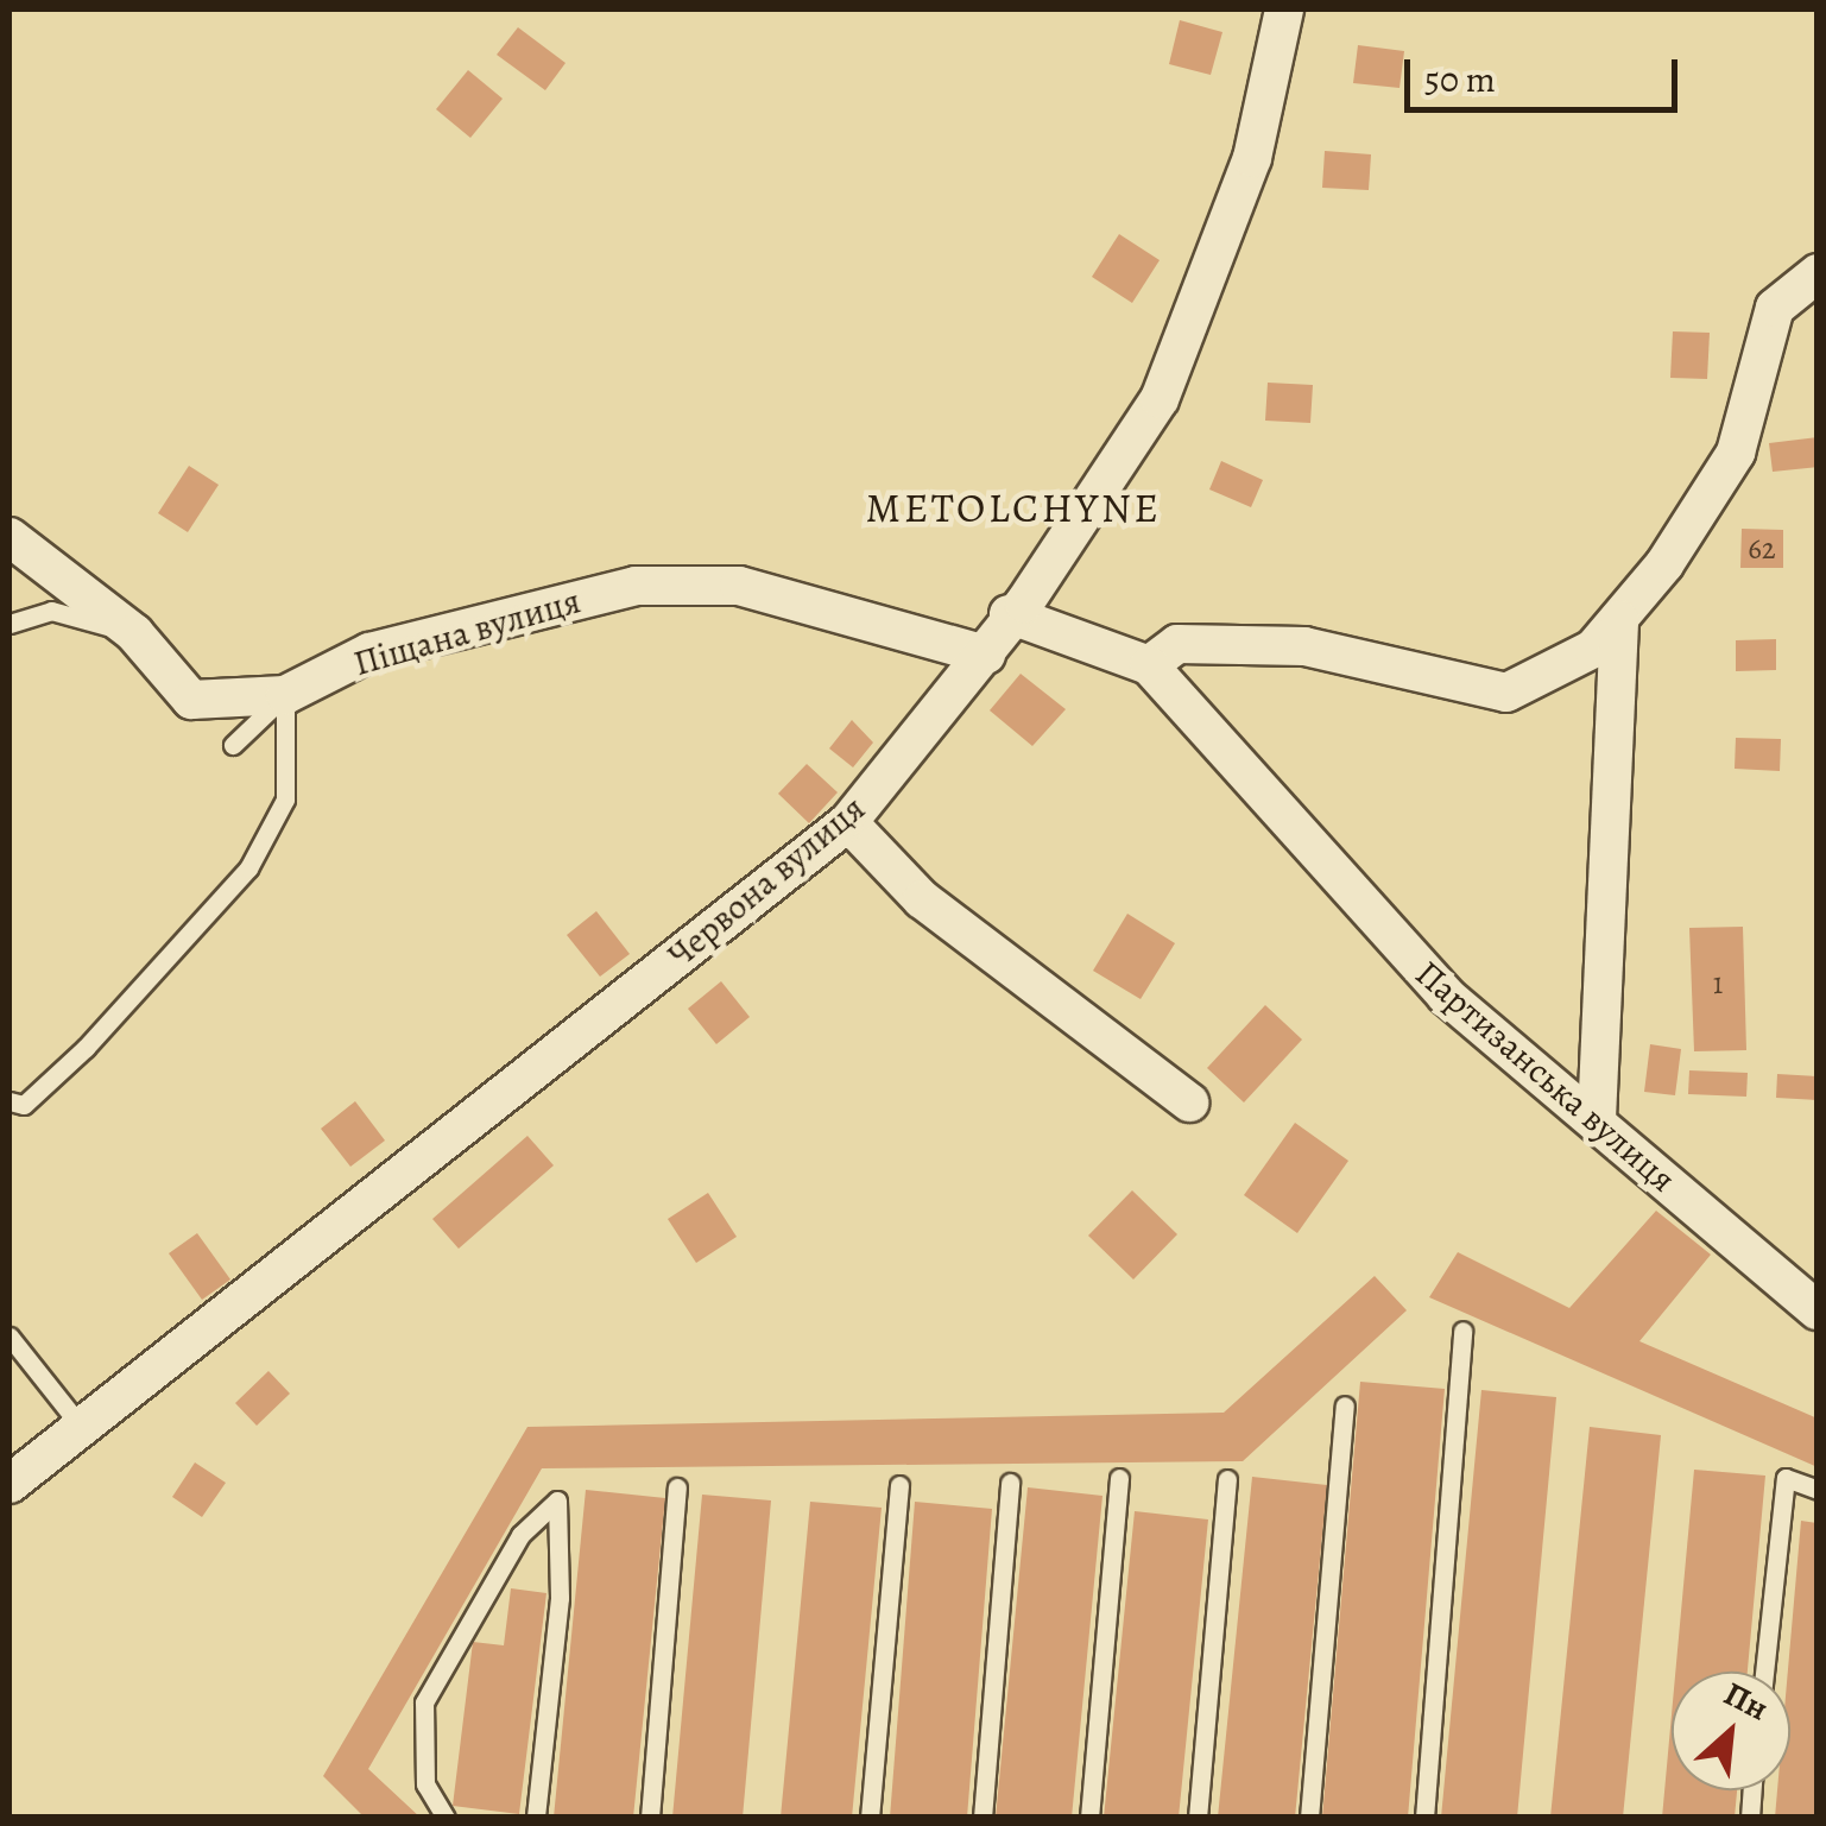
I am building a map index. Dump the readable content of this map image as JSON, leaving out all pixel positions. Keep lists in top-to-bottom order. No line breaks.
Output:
{"streets":{"street":["Піщана вулиця","Червона вулиця","Партизанська вулиця"]},"crossings":[["Піщана вулиця","Червона вулиця"]],"districts":["METOLCHYNE"],"house_numbers":["62","1"],"scale_bar":"50 m","north":"top right"}
